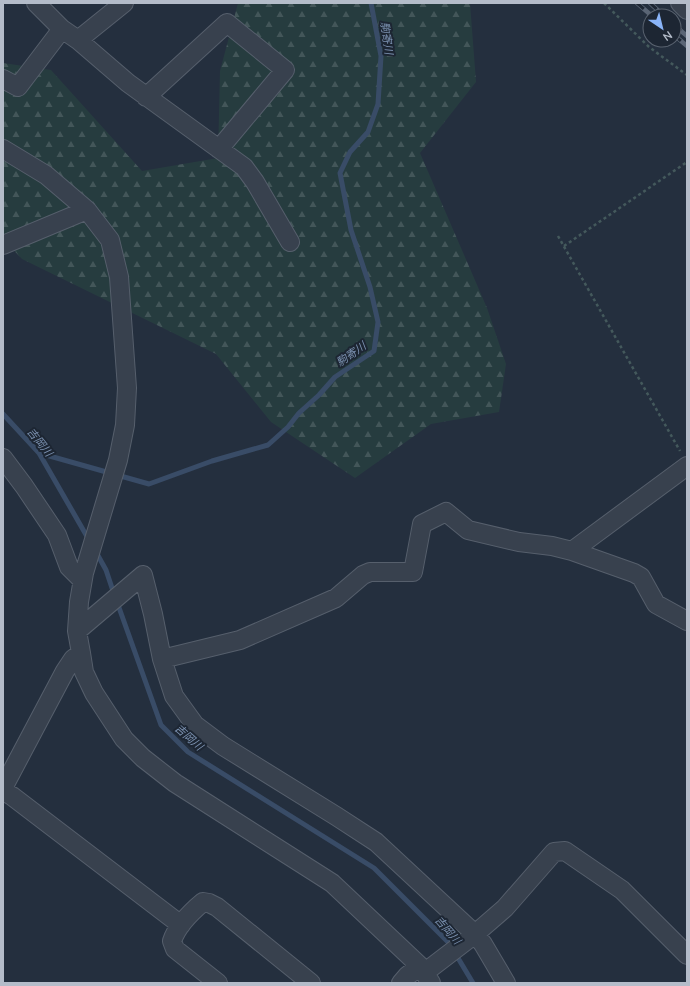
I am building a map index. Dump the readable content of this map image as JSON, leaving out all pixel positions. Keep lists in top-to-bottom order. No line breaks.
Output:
{"water":["駒寄川","吉岡川"],"north":"bottom right"}
